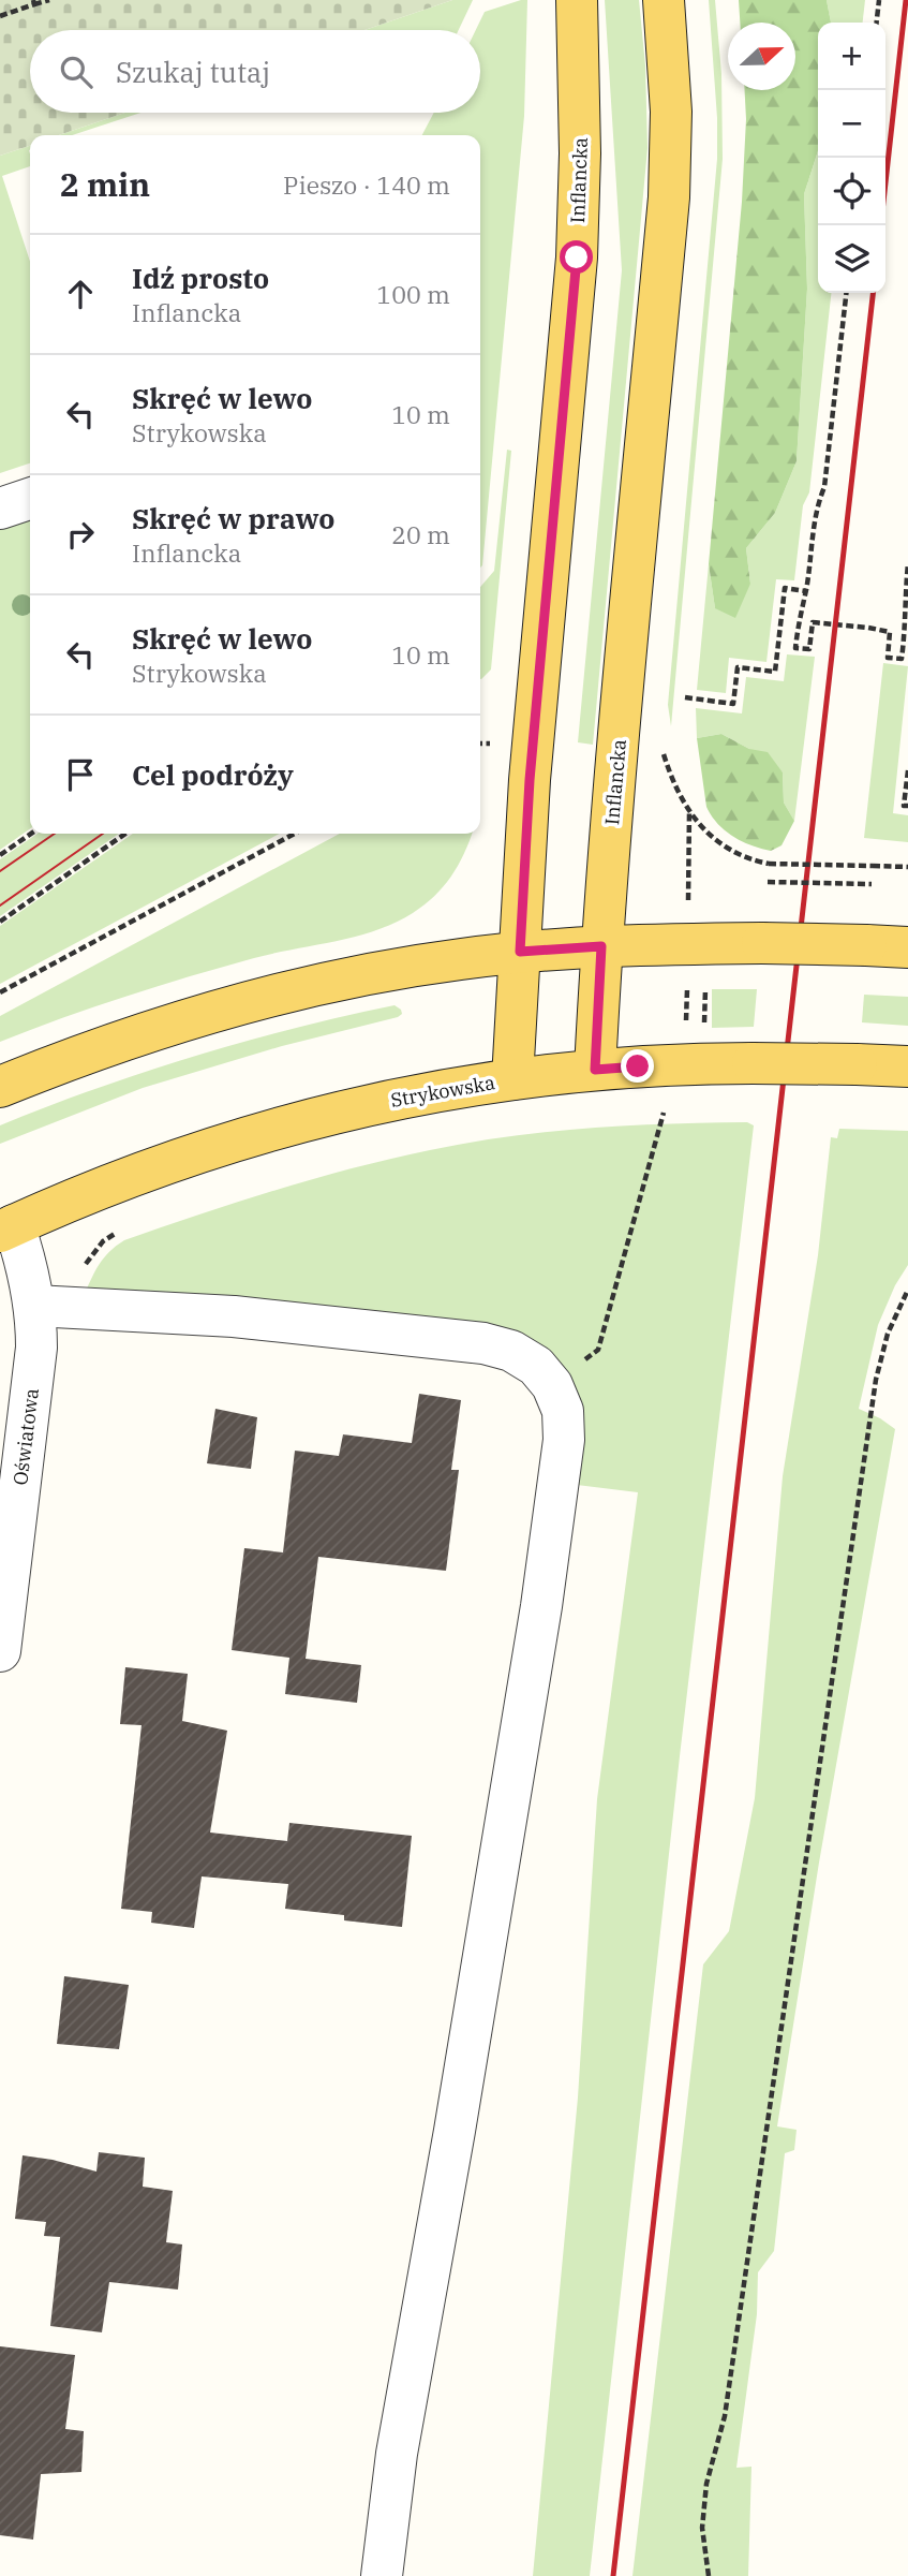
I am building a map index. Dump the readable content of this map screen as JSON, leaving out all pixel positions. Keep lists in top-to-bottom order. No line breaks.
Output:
{"streets":{"main road":["Inflancka","Strykowska"],"street":["Oświatowa"]},"crossings":[["Inflancka","Strykowska"],["Strykowska","Oświatowa"]],"north":"right","page":{"map_buttons":["+","−"],"search":"Szukaj tutaj","heading":["2 min","Pieszo · 140 m"],"list":[["Idź prosto","Inflancka","100 m"],["Skręć w lewo","Strykowska","10 m"],["Skręć w prawo","Inflancka","20 m"],["Skręć w lewo","Strykowska","10 m"],"Cel podróży"]}}
